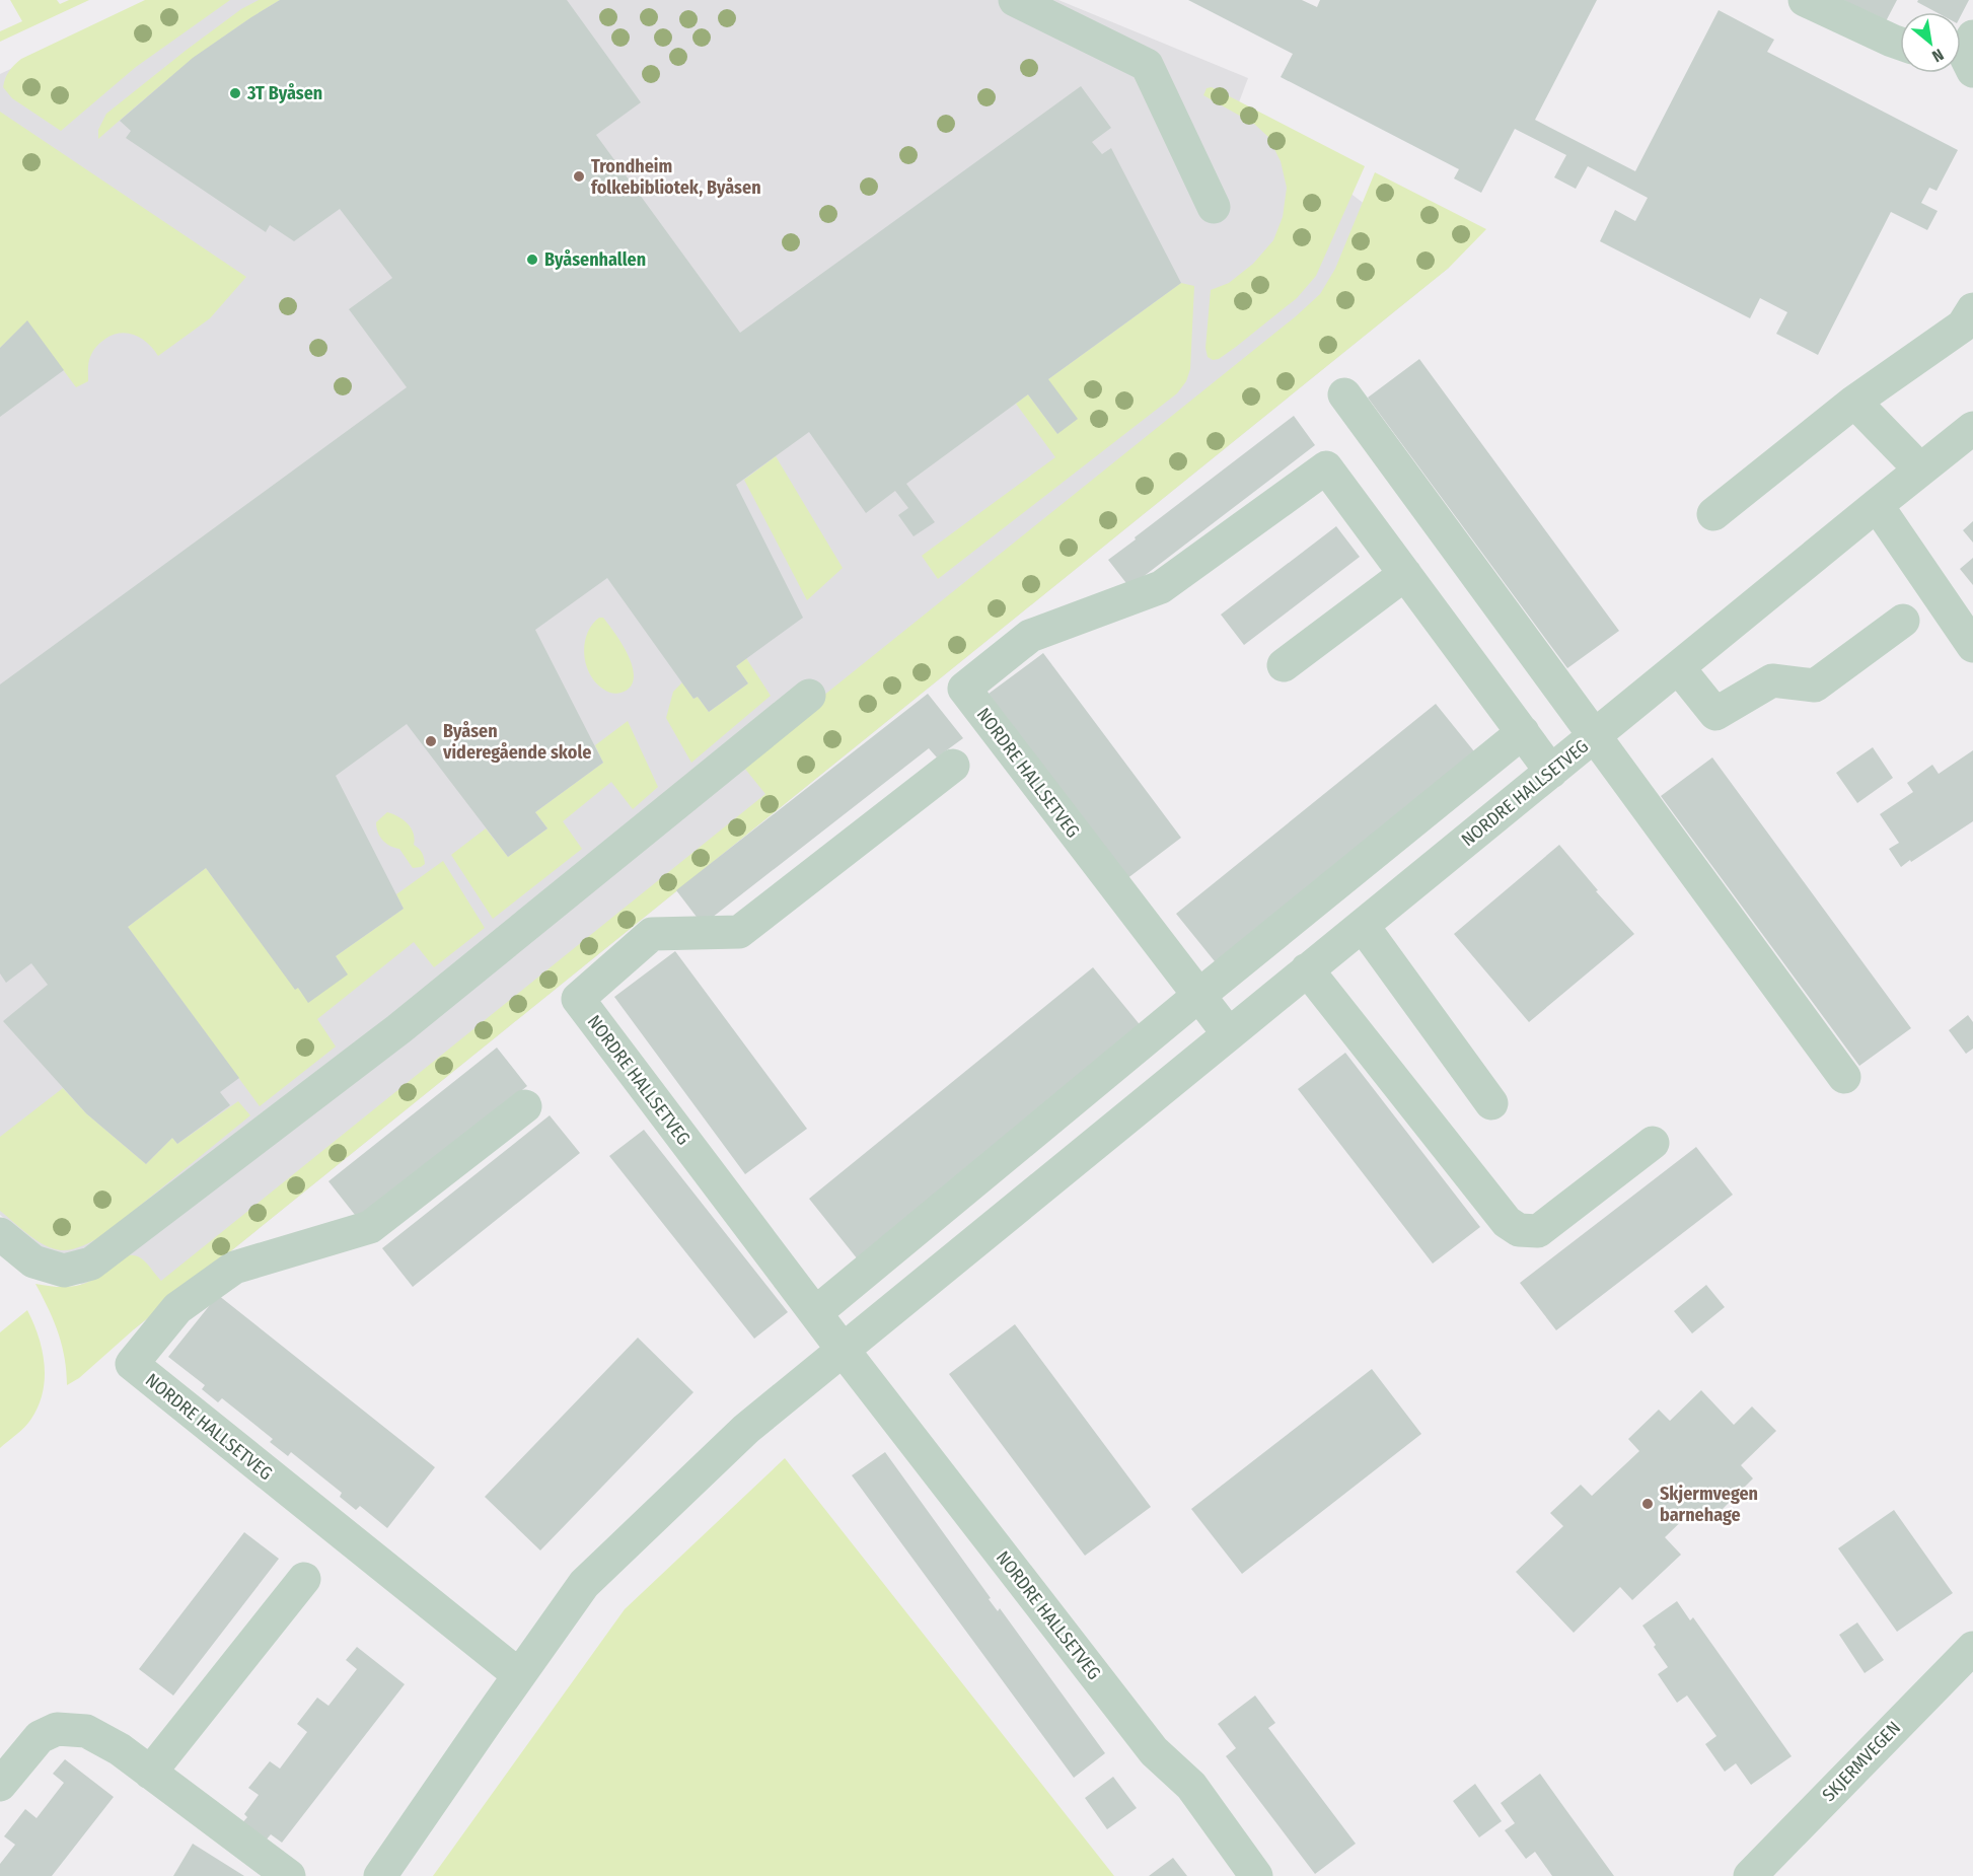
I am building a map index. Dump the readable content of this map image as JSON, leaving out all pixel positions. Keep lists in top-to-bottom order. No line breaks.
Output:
{"streets":{"street":["NORDRE HALLSETVEG","SKJERMVEGEN"]},"places":["3T Byåsen","Trondheim folkebibliotek, Byåsen","Byåsenhallen","Byåsen videregående skole","Skjermvegen barnehage"],"north":"bottom right"}
